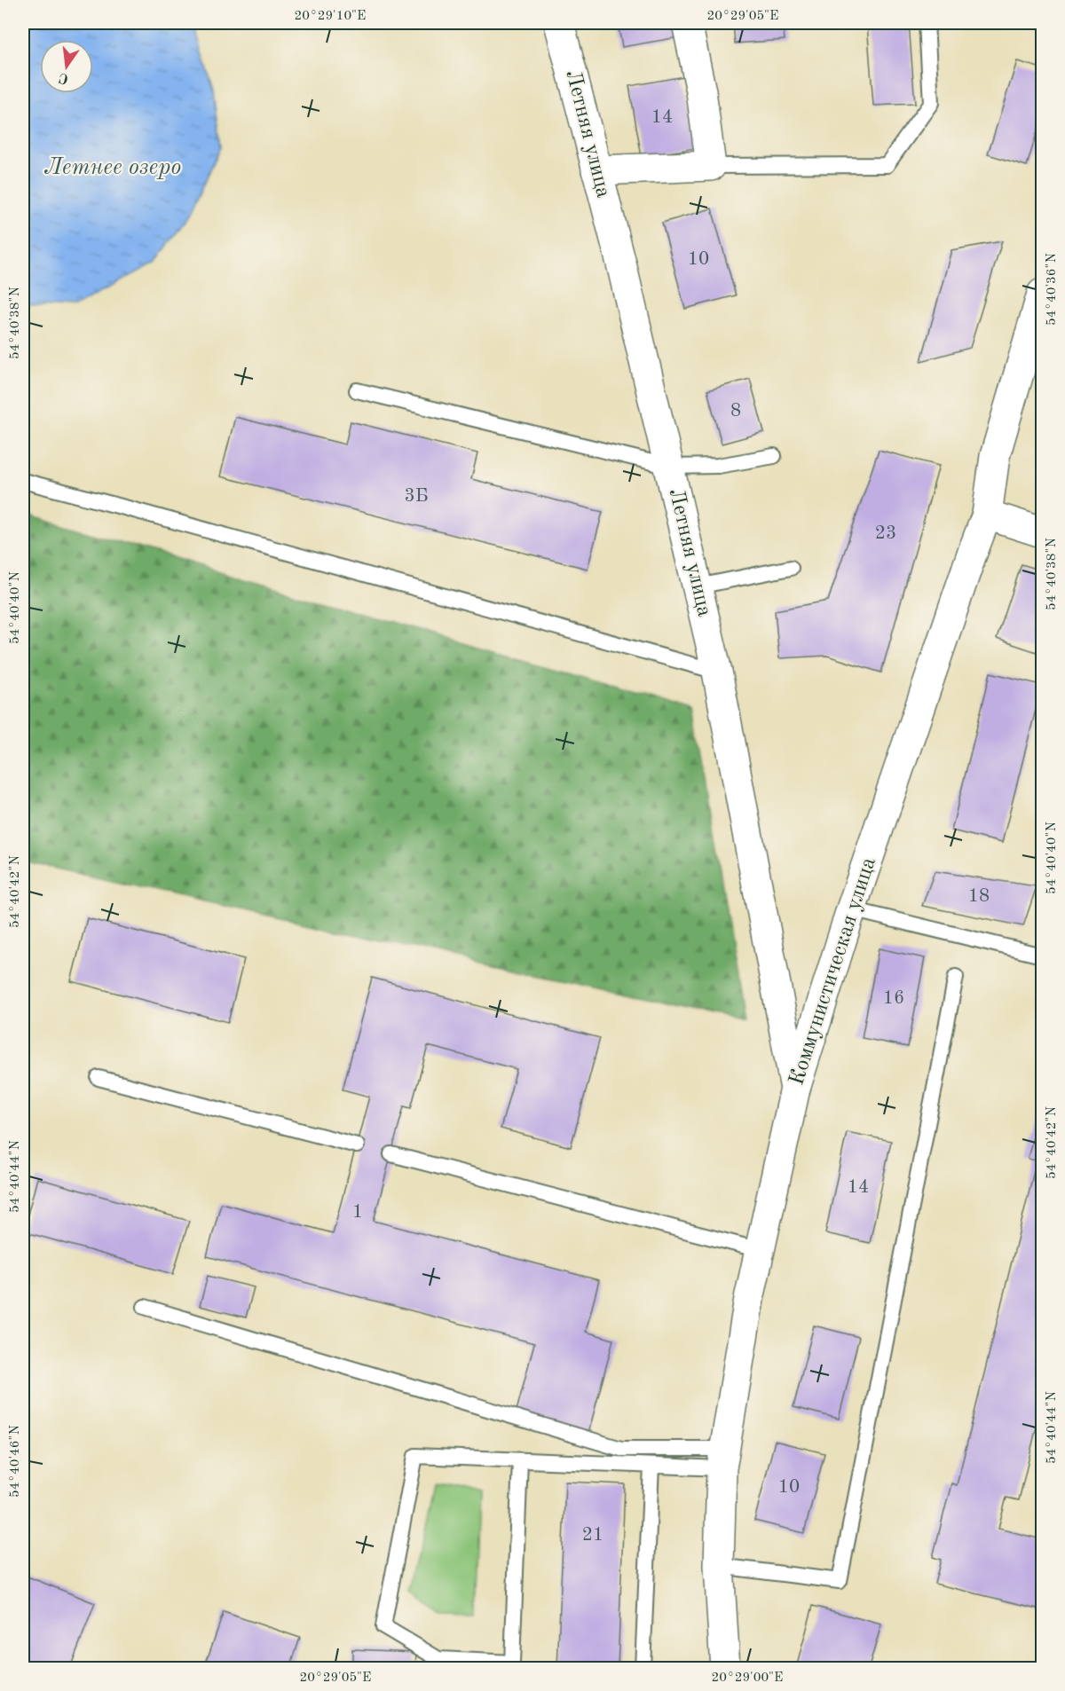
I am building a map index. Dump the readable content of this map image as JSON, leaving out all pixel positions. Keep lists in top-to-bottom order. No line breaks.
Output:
{"streets":{"street":["Летняя улица","Коммунистическая улица"]},"crossings":[["Летняя улица","Коммунистическая улица"]],"water":["Летнее озеро"],"house_numbers":["14","10","8","3Б","23","18","16","14","1","10","21"],"north":"bottom","coordinates":["20°29'10\"E","20°29'05\"E","54°40'36\"N","54°40'38\"N","54°40'40\"N","54°40'42\"N","54°40'44\"N","54°40'46\"N","20°29'00\"E"]}
